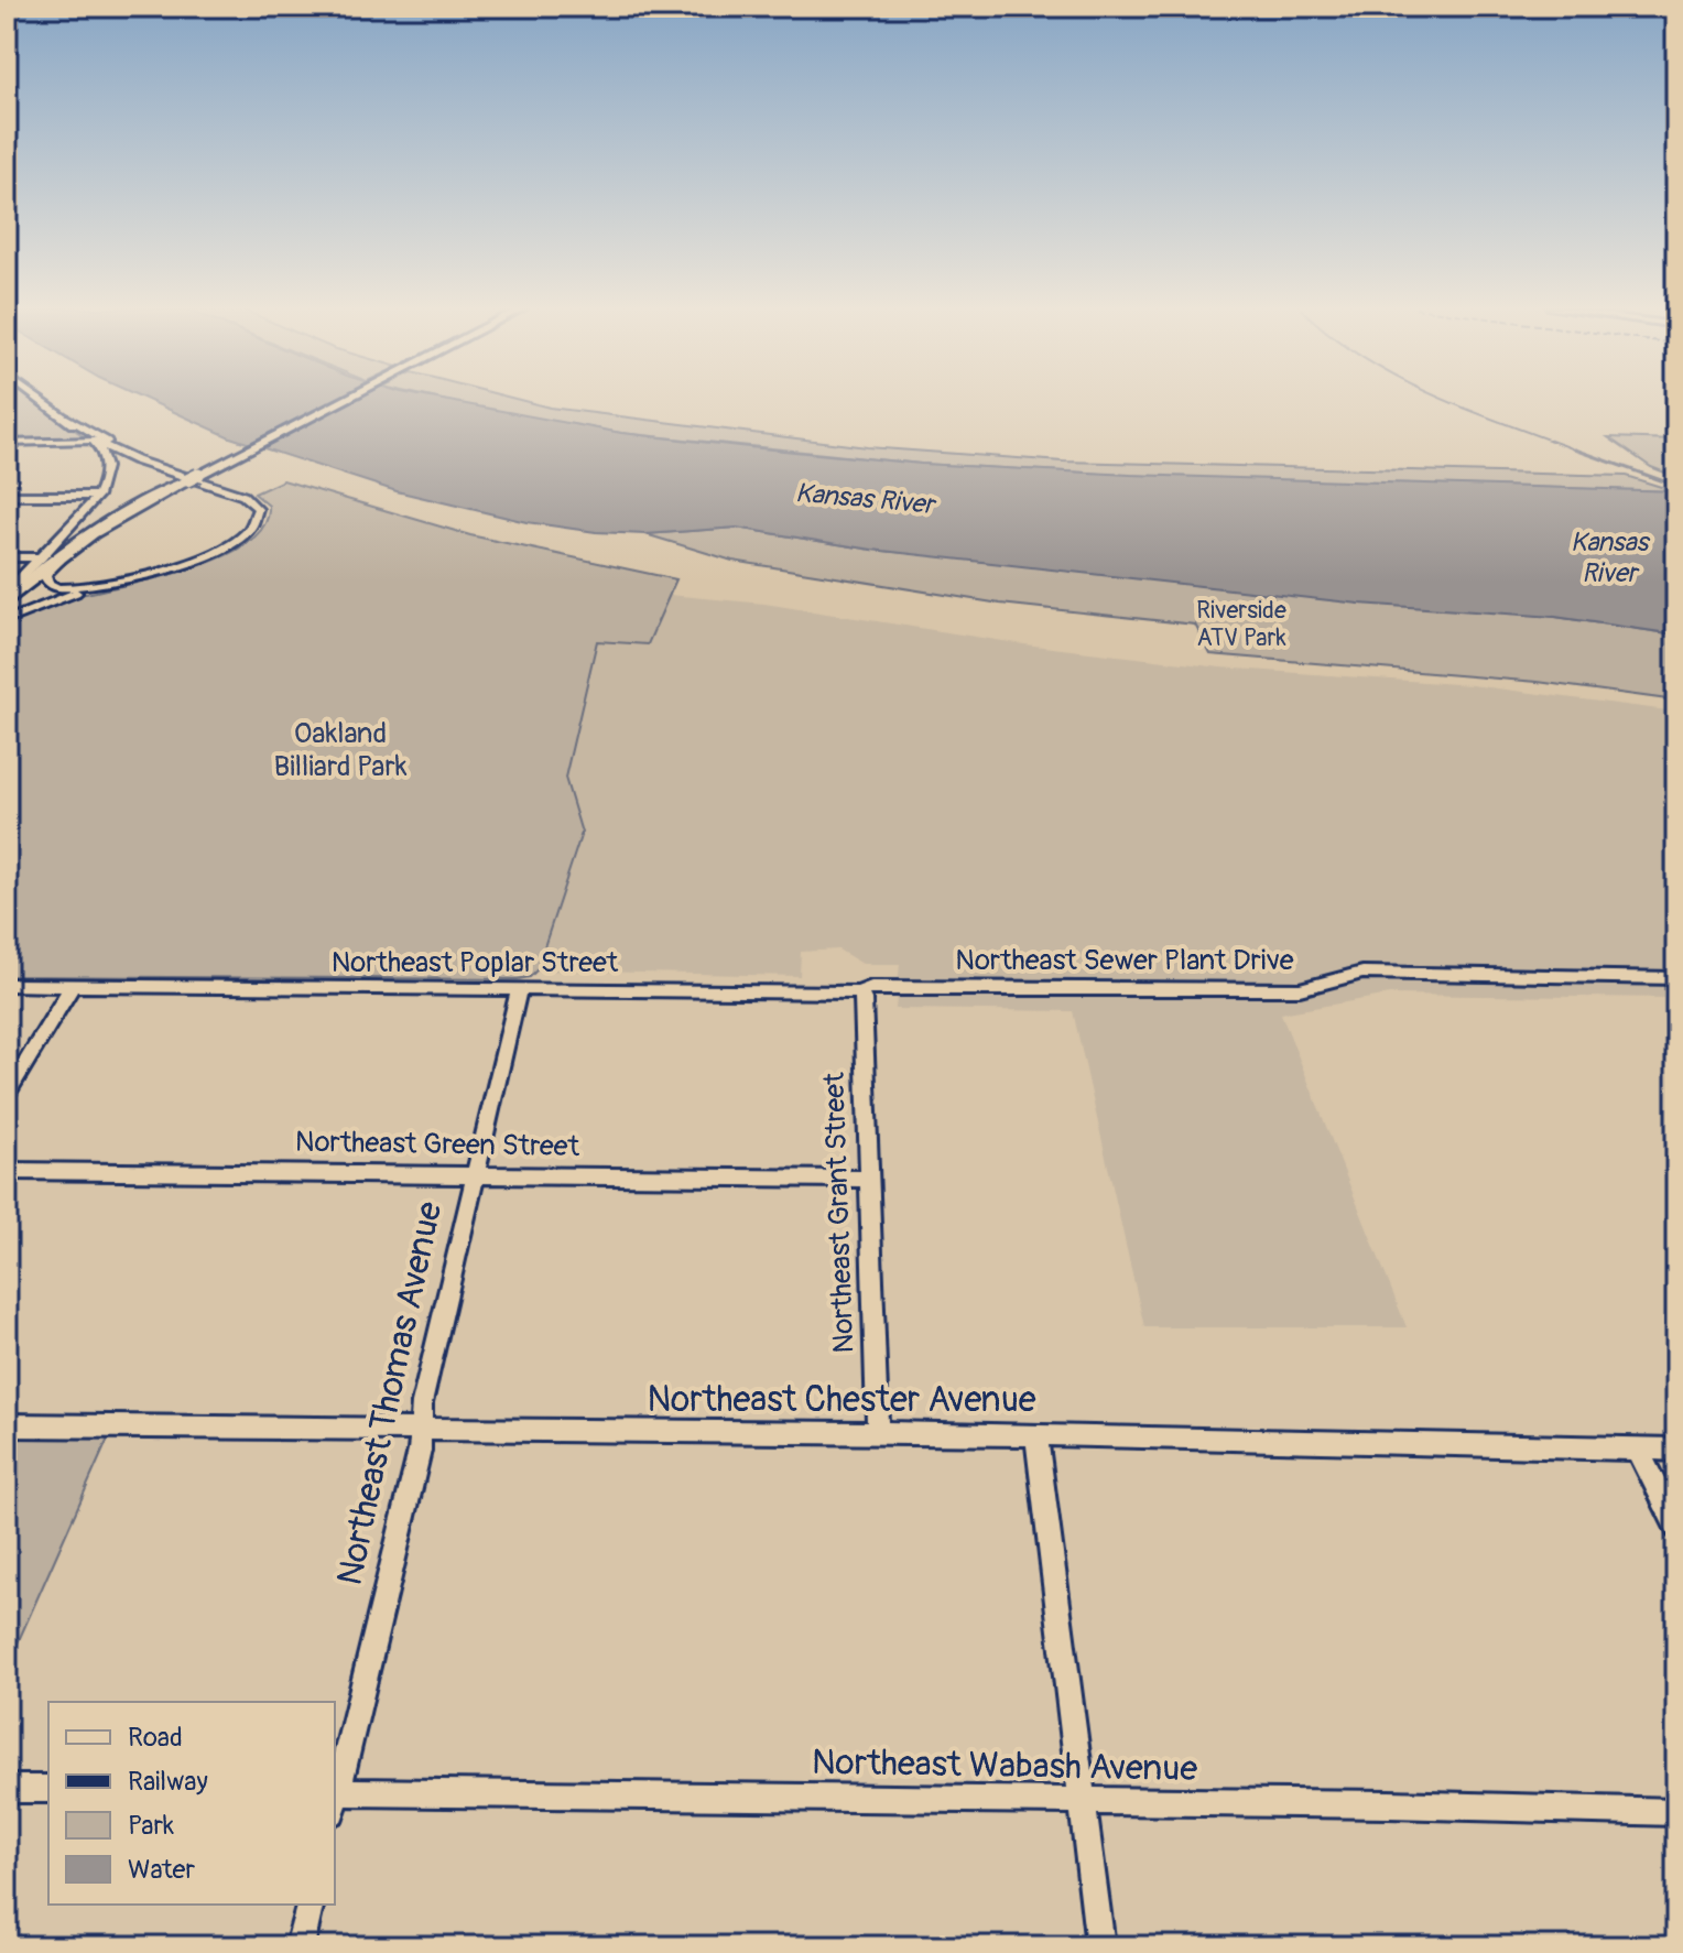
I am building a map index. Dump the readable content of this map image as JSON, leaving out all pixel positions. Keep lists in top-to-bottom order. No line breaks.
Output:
{"streets":{"street":["Northeast Sewer Plant Drive","Northeast Poplar Street","Northeast Green Street","Northeast Grant Street","Northeast Thomas Avenue","Northeast Chester Avenue","Northeast Wabash Avenue"]},"crossings":[["Northeast Sewer Plant Drive","Northeast Poplar Street"],["Northeast Poplar Street","Northeast Grant Street"],["Northeast Poplar Street","Northeast Thomas Avenue"],["Northeast Green Street","Northeast Grant Street"],["Northeast Green Street","Northeast Thomas Avenue"],["Northeast Grant Street","Northeast Chester Avenue"],["Northeast Thomas Avenue","Northeast Chester Avenue"]],"water":["Kansas River"],"parks":["Riverside ATV Park","Oakland Billiard Park"],"legend":["Road","Railway","Park","Water"]}
